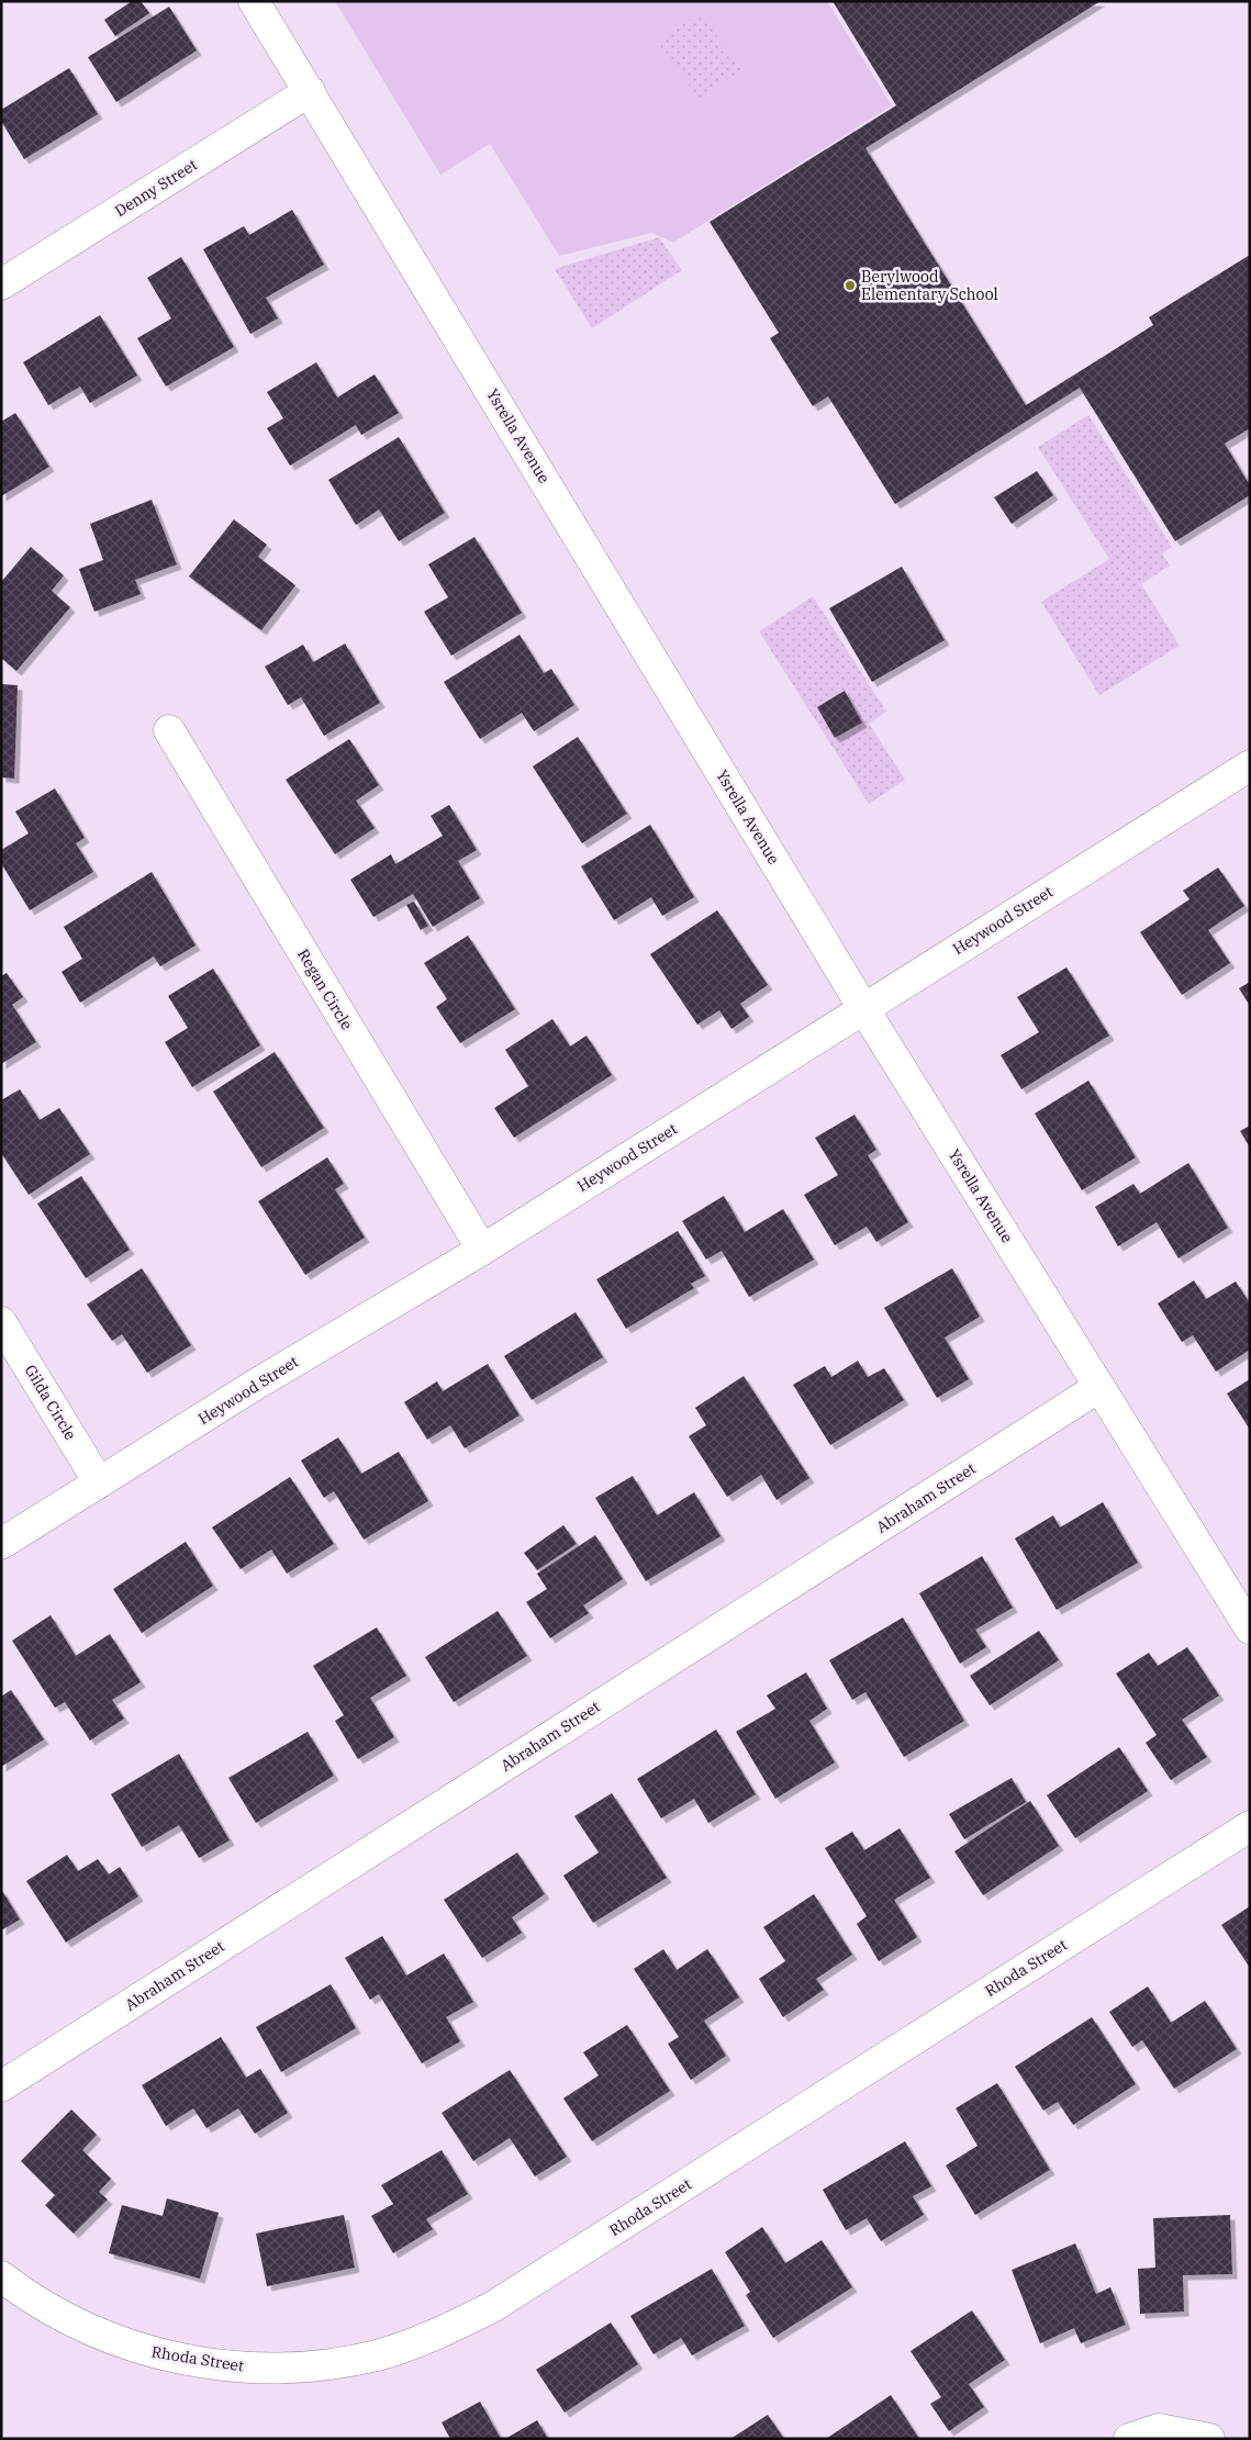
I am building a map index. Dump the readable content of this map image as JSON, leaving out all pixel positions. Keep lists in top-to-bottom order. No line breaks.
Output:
{"streets":{"street":["Denny Street","Ysrella Avenue","Heywood Street","Regan Circle","Gilda Circle","Abraham Street","Rhoda Street"]},"crossings":[["Denny Street","Ysrella Avenue"],["Ysrella Avenue","Heywood Street"],["Ysrella Avenue","Abraham Street"],["Heywood Street","Regan Circle"],["Heywood Street","Gilda Circle"]],"places":["Berylwood Elementary School"]}
